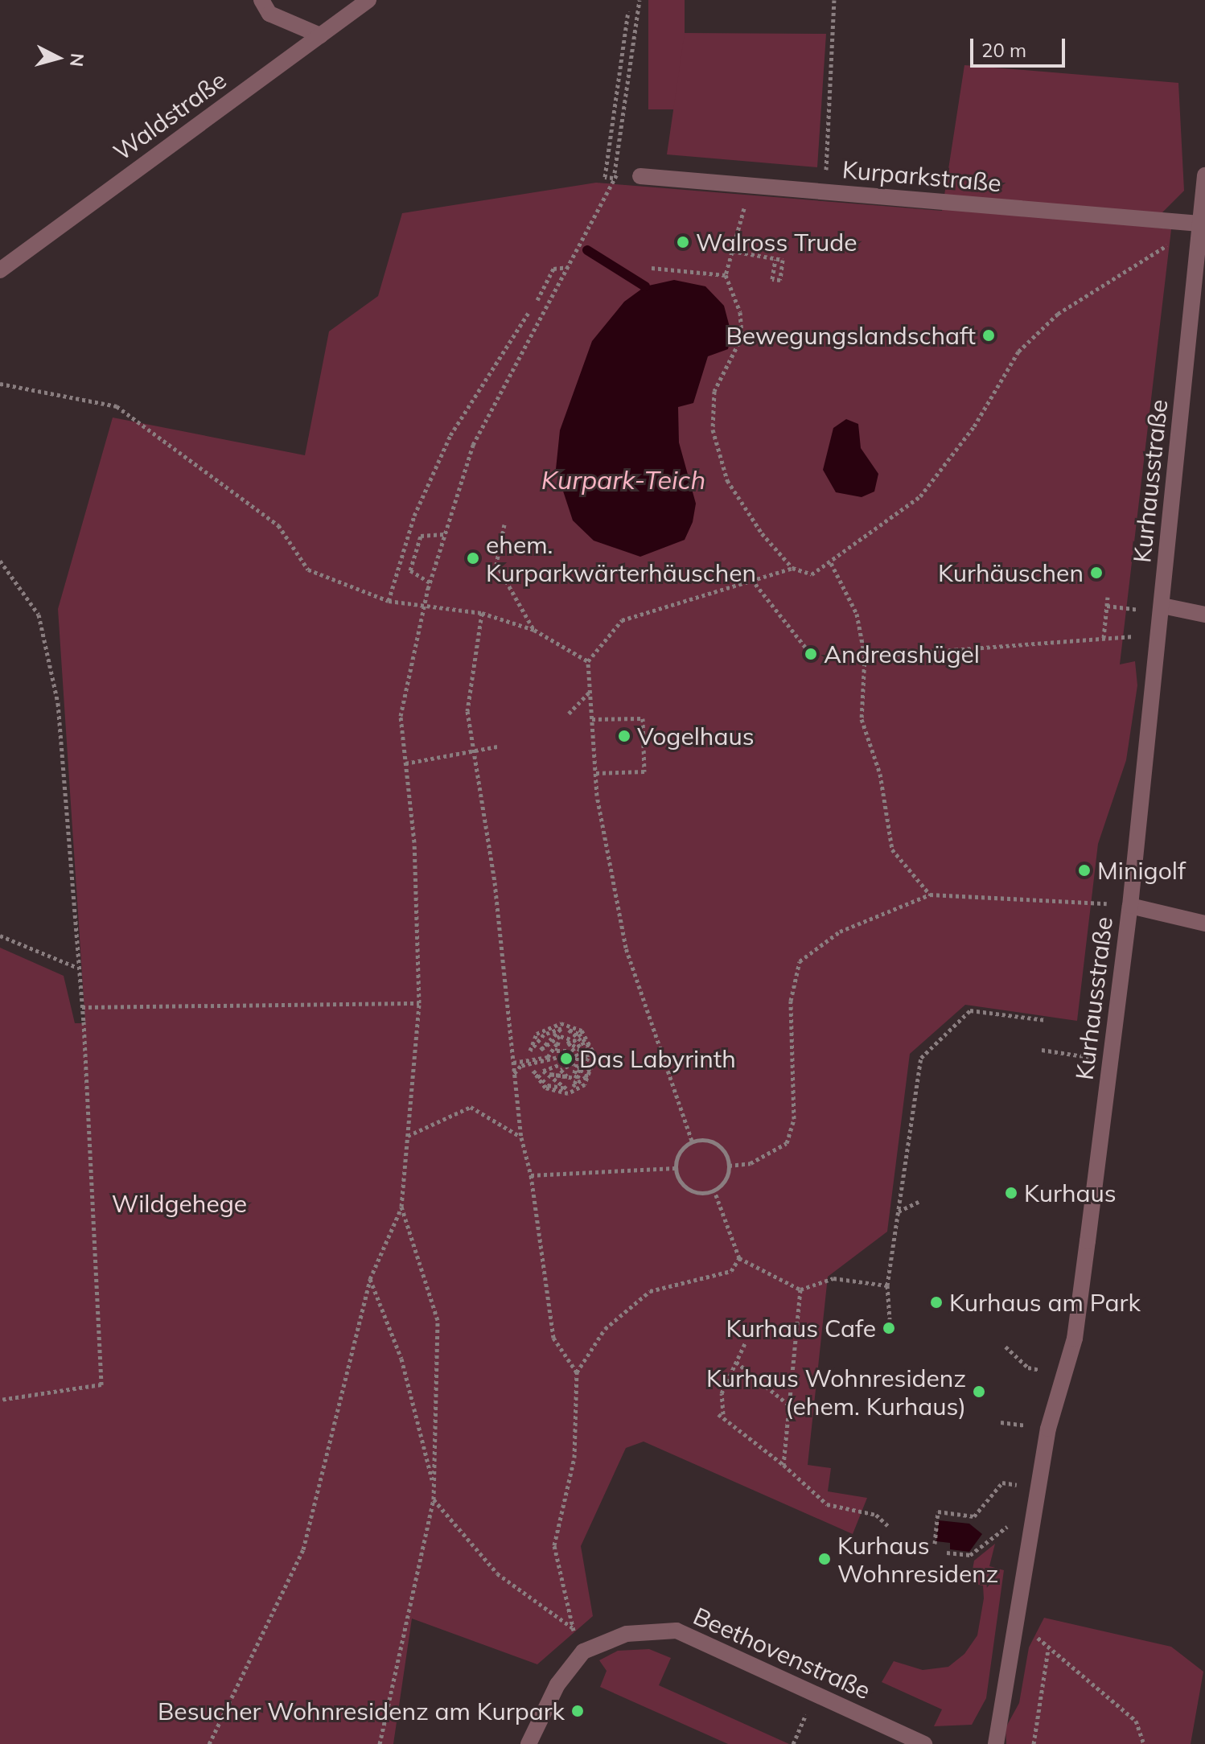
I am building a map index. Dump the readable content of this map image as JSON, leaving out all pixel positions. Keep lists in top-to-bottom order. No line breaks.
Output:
{"streets":{"street":["Waldstraße","Kurparkstraße","Kurhausstraße","Beethovenstraße"]},"crossings":[["Kurparkstraße","Kurhausstraße"]],"water":["Kurpark-Teich"],"parks":["Wildgehege"],"places":["Walross Trude","Bewegungslandschaft","ehem. Kurparkwärterhäuschen","Kurhäuschen","Andreashügel","Vogelhaus","Minigolf","Das Labyrinth","Kurhaus","Kurhaus am Park","Kurhaus Cafe","Kurhaus Wohnresidenz (ehem. Kurhaus)","Kurhaus Wohnresidenz","Besucher Wohnresidenz am Kurpark"],"scale_bar":"20 m","north":"right"}
